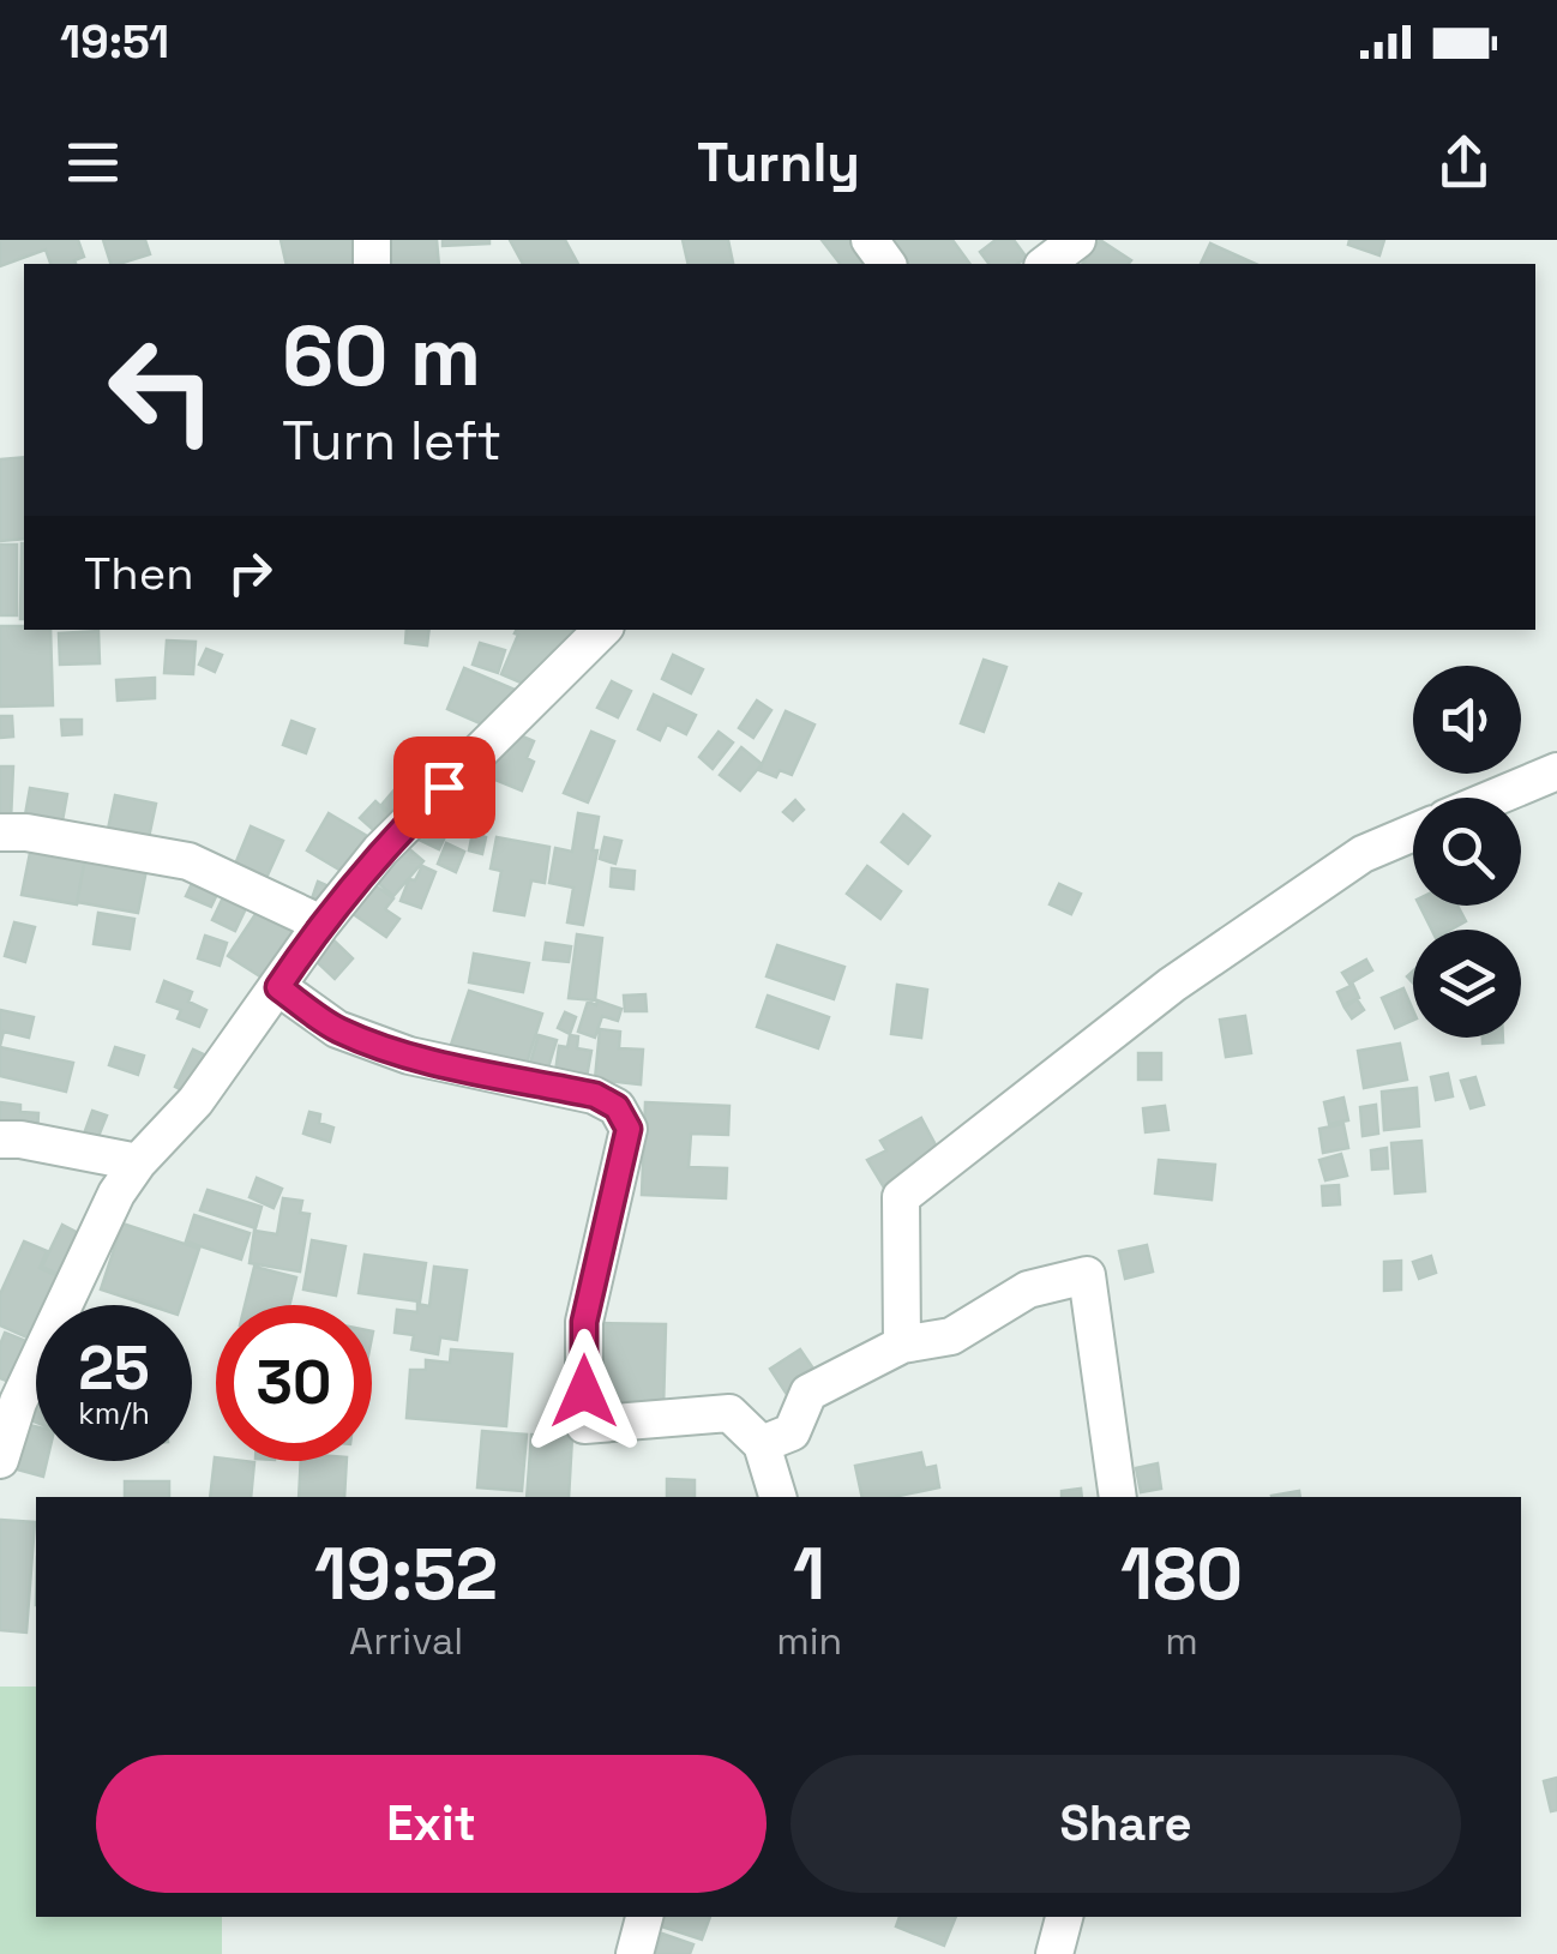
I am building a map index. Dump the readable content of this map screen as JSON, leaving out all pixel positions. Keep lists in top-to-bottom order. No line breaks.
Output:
{"page":{"status":"19:51","header":"Turnly","turn":["60 m","Turn left"],"then":"Then","speed":"25 km/h","limit":"30","eta":["19:52","Arrival","1","min","180","m"],"buttons":["Exit","Share"]}}
